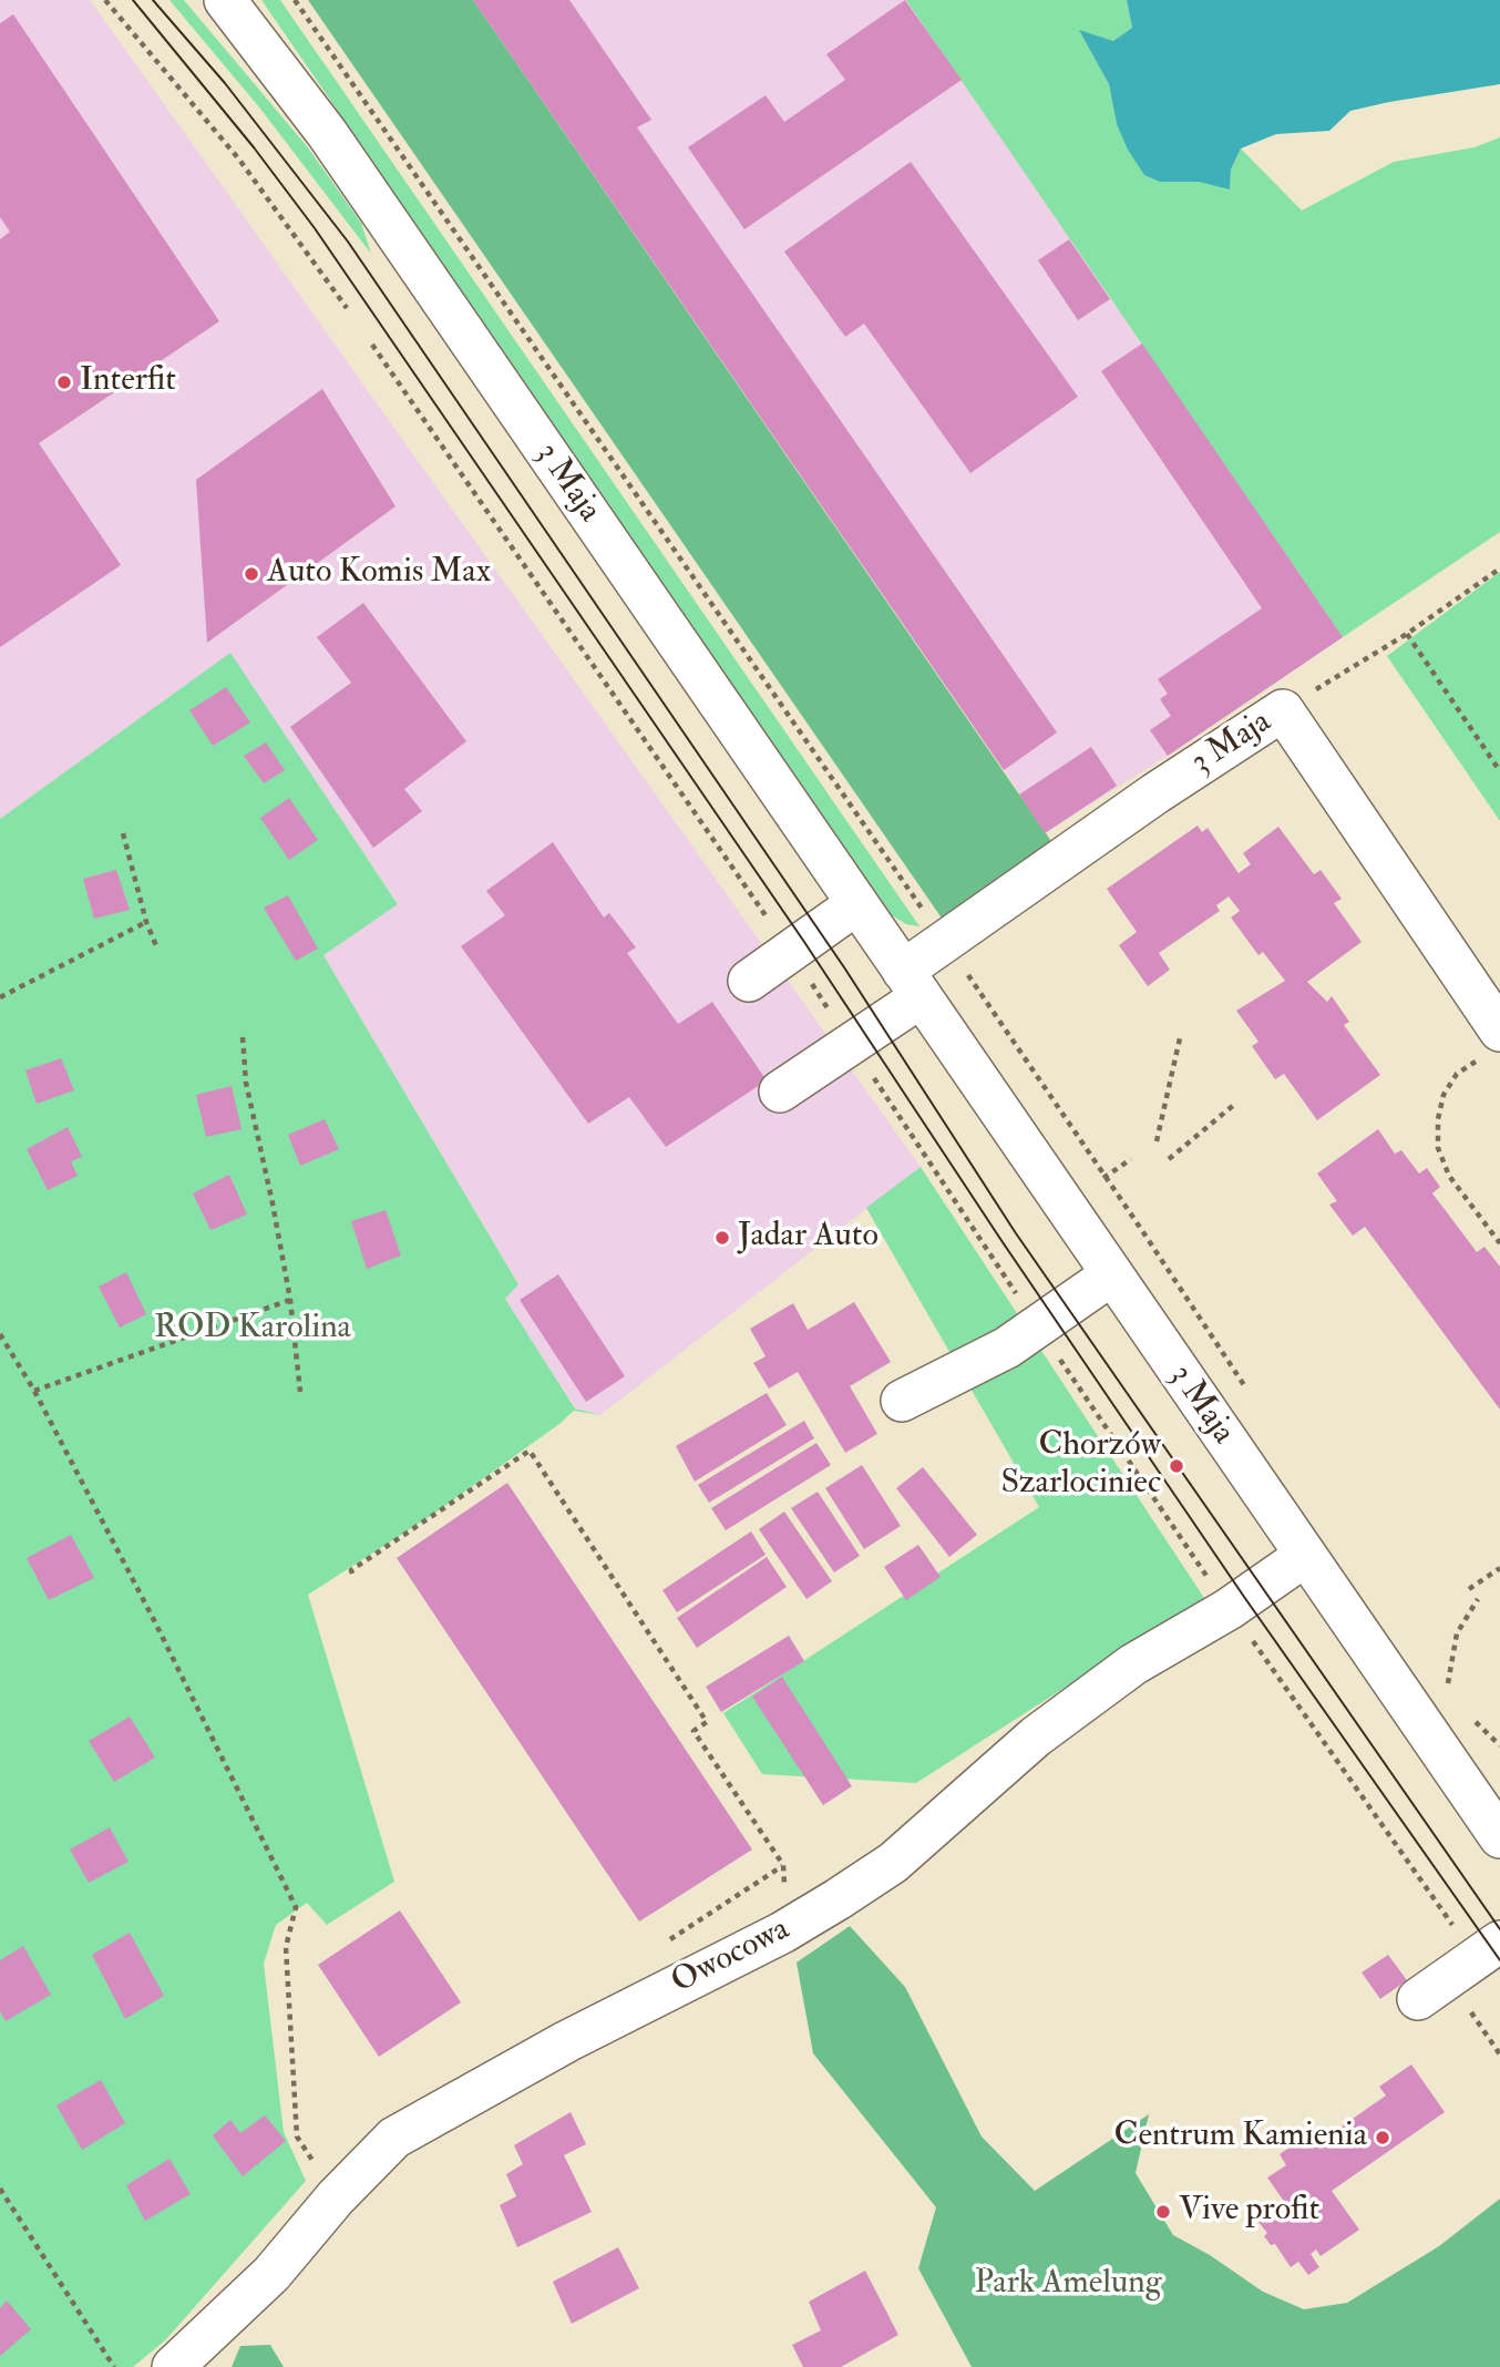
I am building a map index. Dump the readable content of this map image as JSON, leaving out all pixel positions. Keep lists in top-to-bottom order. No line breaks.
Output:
{"streets":{"street":["3 Maja","Owocowa"]},"crossings":[["3 Maja","Owocowa"]],"parks":["ROD Karolina","Park Amelung"],"places":["Interfit","Auto Komis Max","Jadar Auto","Chorzów Szarlociniec","Centrum Kamienia","Vive profit"]}
